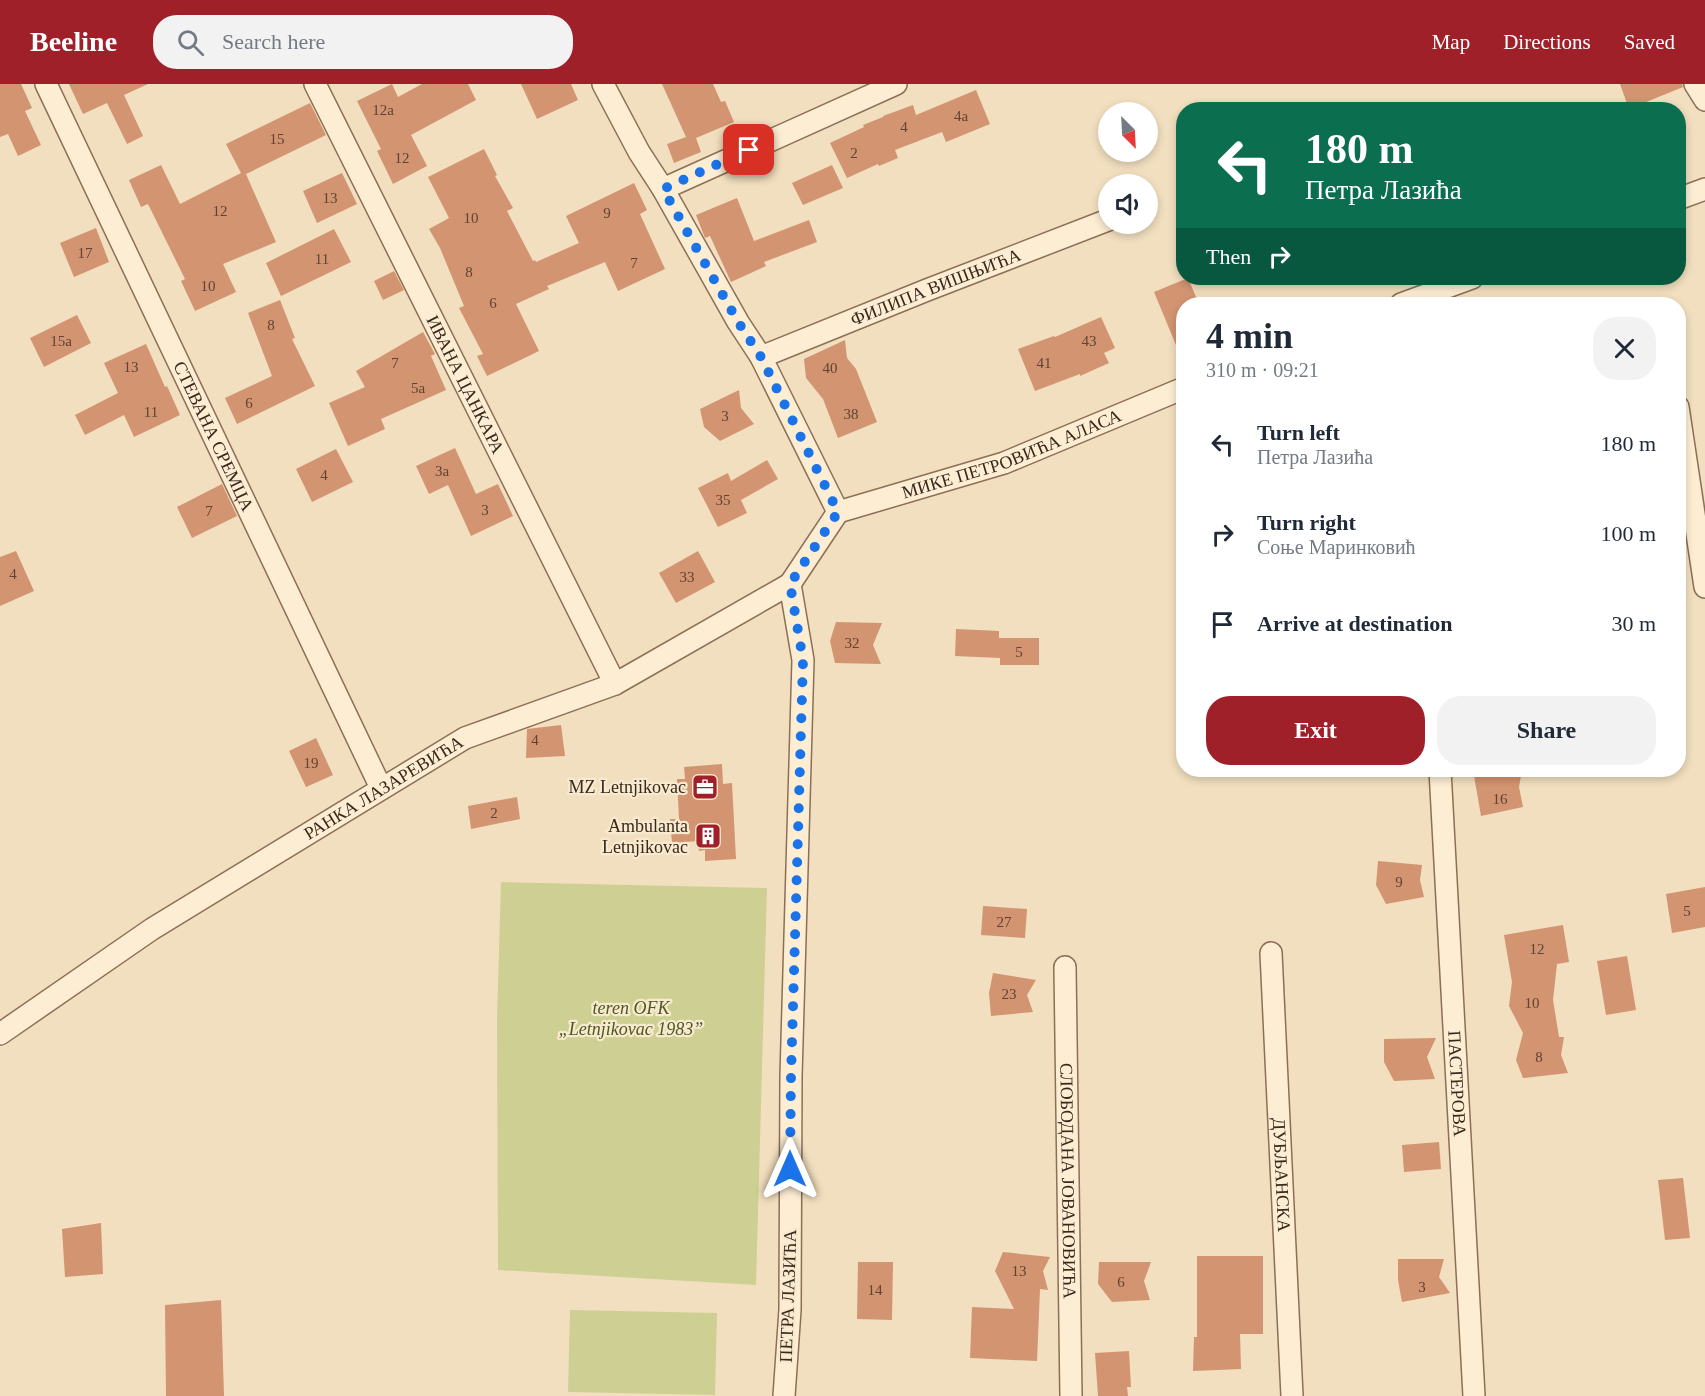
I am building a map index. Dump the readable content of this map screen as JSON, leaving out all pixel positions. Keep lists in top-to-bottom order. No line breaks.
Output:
{"streets":{"street":["ФИЛИПА ВИШЊИЋА","ИВАНА ЦАНКАРА","СТЕВАНА СРЕМЦА","МИКЕ ПЕТРОВИЋА АЛАСА","РАНКА ЛАЗАРЕВИЋА","ПАСТЕРОВА","ДУБЉАНСКА","СЛОБОДАНА ЈОВАНОВИЋА","ПЕТРА ЛАЗИЋА"]},"crossings":[["ИВАНА ЦАНКАРА","РАНКА ЛАЗАРЕВИЋА"],["СТЕВАНА СРЕМЦА","РАНКА ЛАЗАРЕВИЋА"],["РАНКА ЛАЗАРЕВИЋА","ПЕТРА ЛАЗИЋА"]],"parks":["teren OFK „Letnjikovac 1983”"],"places":{"office":["MZ Letnjikovac"],"building":["Ambulanta Letnjikovac"]},"house_numbers":["12a","4a","4","15","2","12","13","12","9","10","17","11","7","8","10","6","8","15a","43","7","41","13","40","5a","6","11","38","3","3a","4","35","3","7","4","33","32","5","4","19","16","2","9","5","27","12","23","10","8","13","6","3","14"],"north":"bottom right","page":{"header":"Beeline","search":"Search here","nav":["Map","Directions","Saved"],"turn":["180 m","Петра Лазића"],"then":"Then","heading":["4 min","310 m · 09:21"],"list":[{"name":"Turn left","note":"Петра Лазића","value":"180 m"},{"name":"Turn right","note":"Соње Маринковић","value":"100 m"},{"name":"Arrive at destination","value":"30 m"}],"buttons":["Exit","Share"]}}
